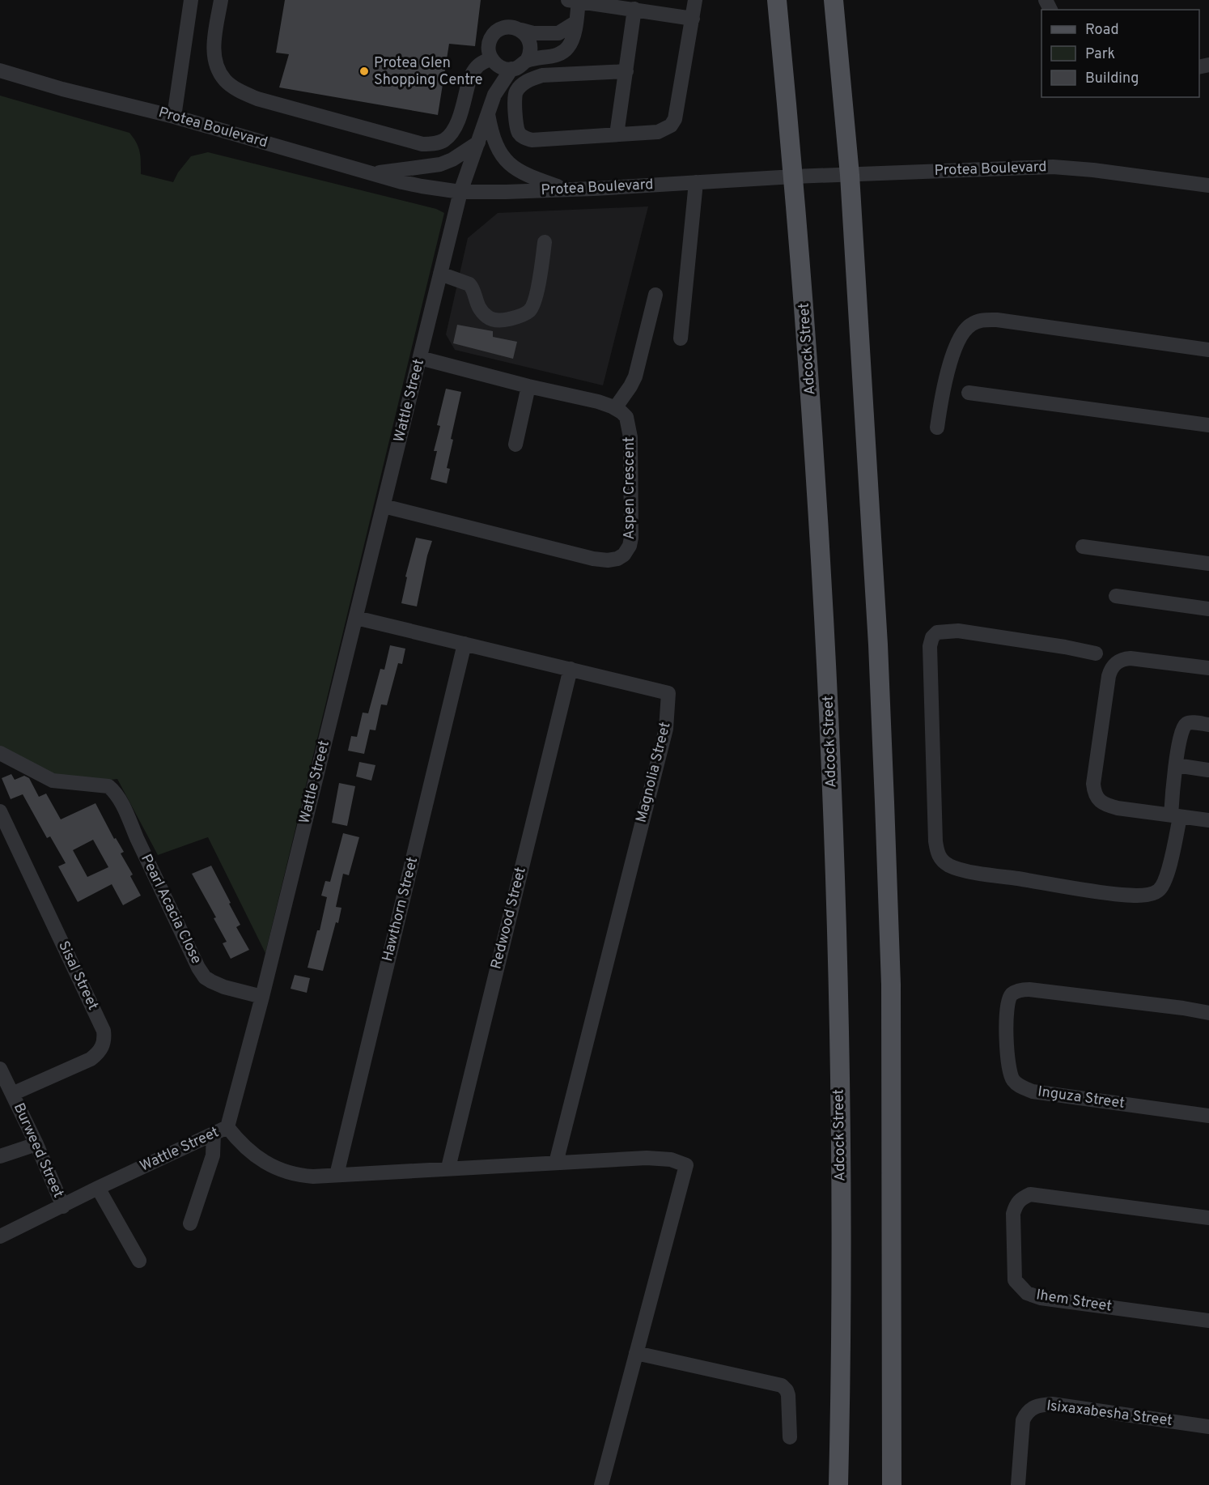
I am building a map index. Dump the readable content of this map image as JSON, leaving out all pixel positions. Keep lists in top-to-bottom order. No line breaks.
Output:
{"streets":{"main road":["Adcock Street"],"street":["Protea Boulevard","Wattle Street","Aspen Crescent","Magnolia Street","Pearl Acacia Close","Hawthorn Street","Redwood Street","Sisal Street","Inguza Street","Burweed Street","Ihem Street","Isixaxabesha Street"]},"crossings":[["Protea Boulevard","Adcock Street"],["Protea Boulevard","Wattle Street"],["Wattle Street","Aspen Crescent"],["Wattle Street","Magnolia Street"],["Wattle Street","Pearl Acacia Close"],["Wattle Street","Burweed Street"],["Magnolia Street","Hawthorn Street"],["Magnolia Street","Redwood Street"],["Sisal Street","Burweed Street"]],"places":["Protea Glen Shopping Centre"],"legend":["Road","Park","Building"]}
